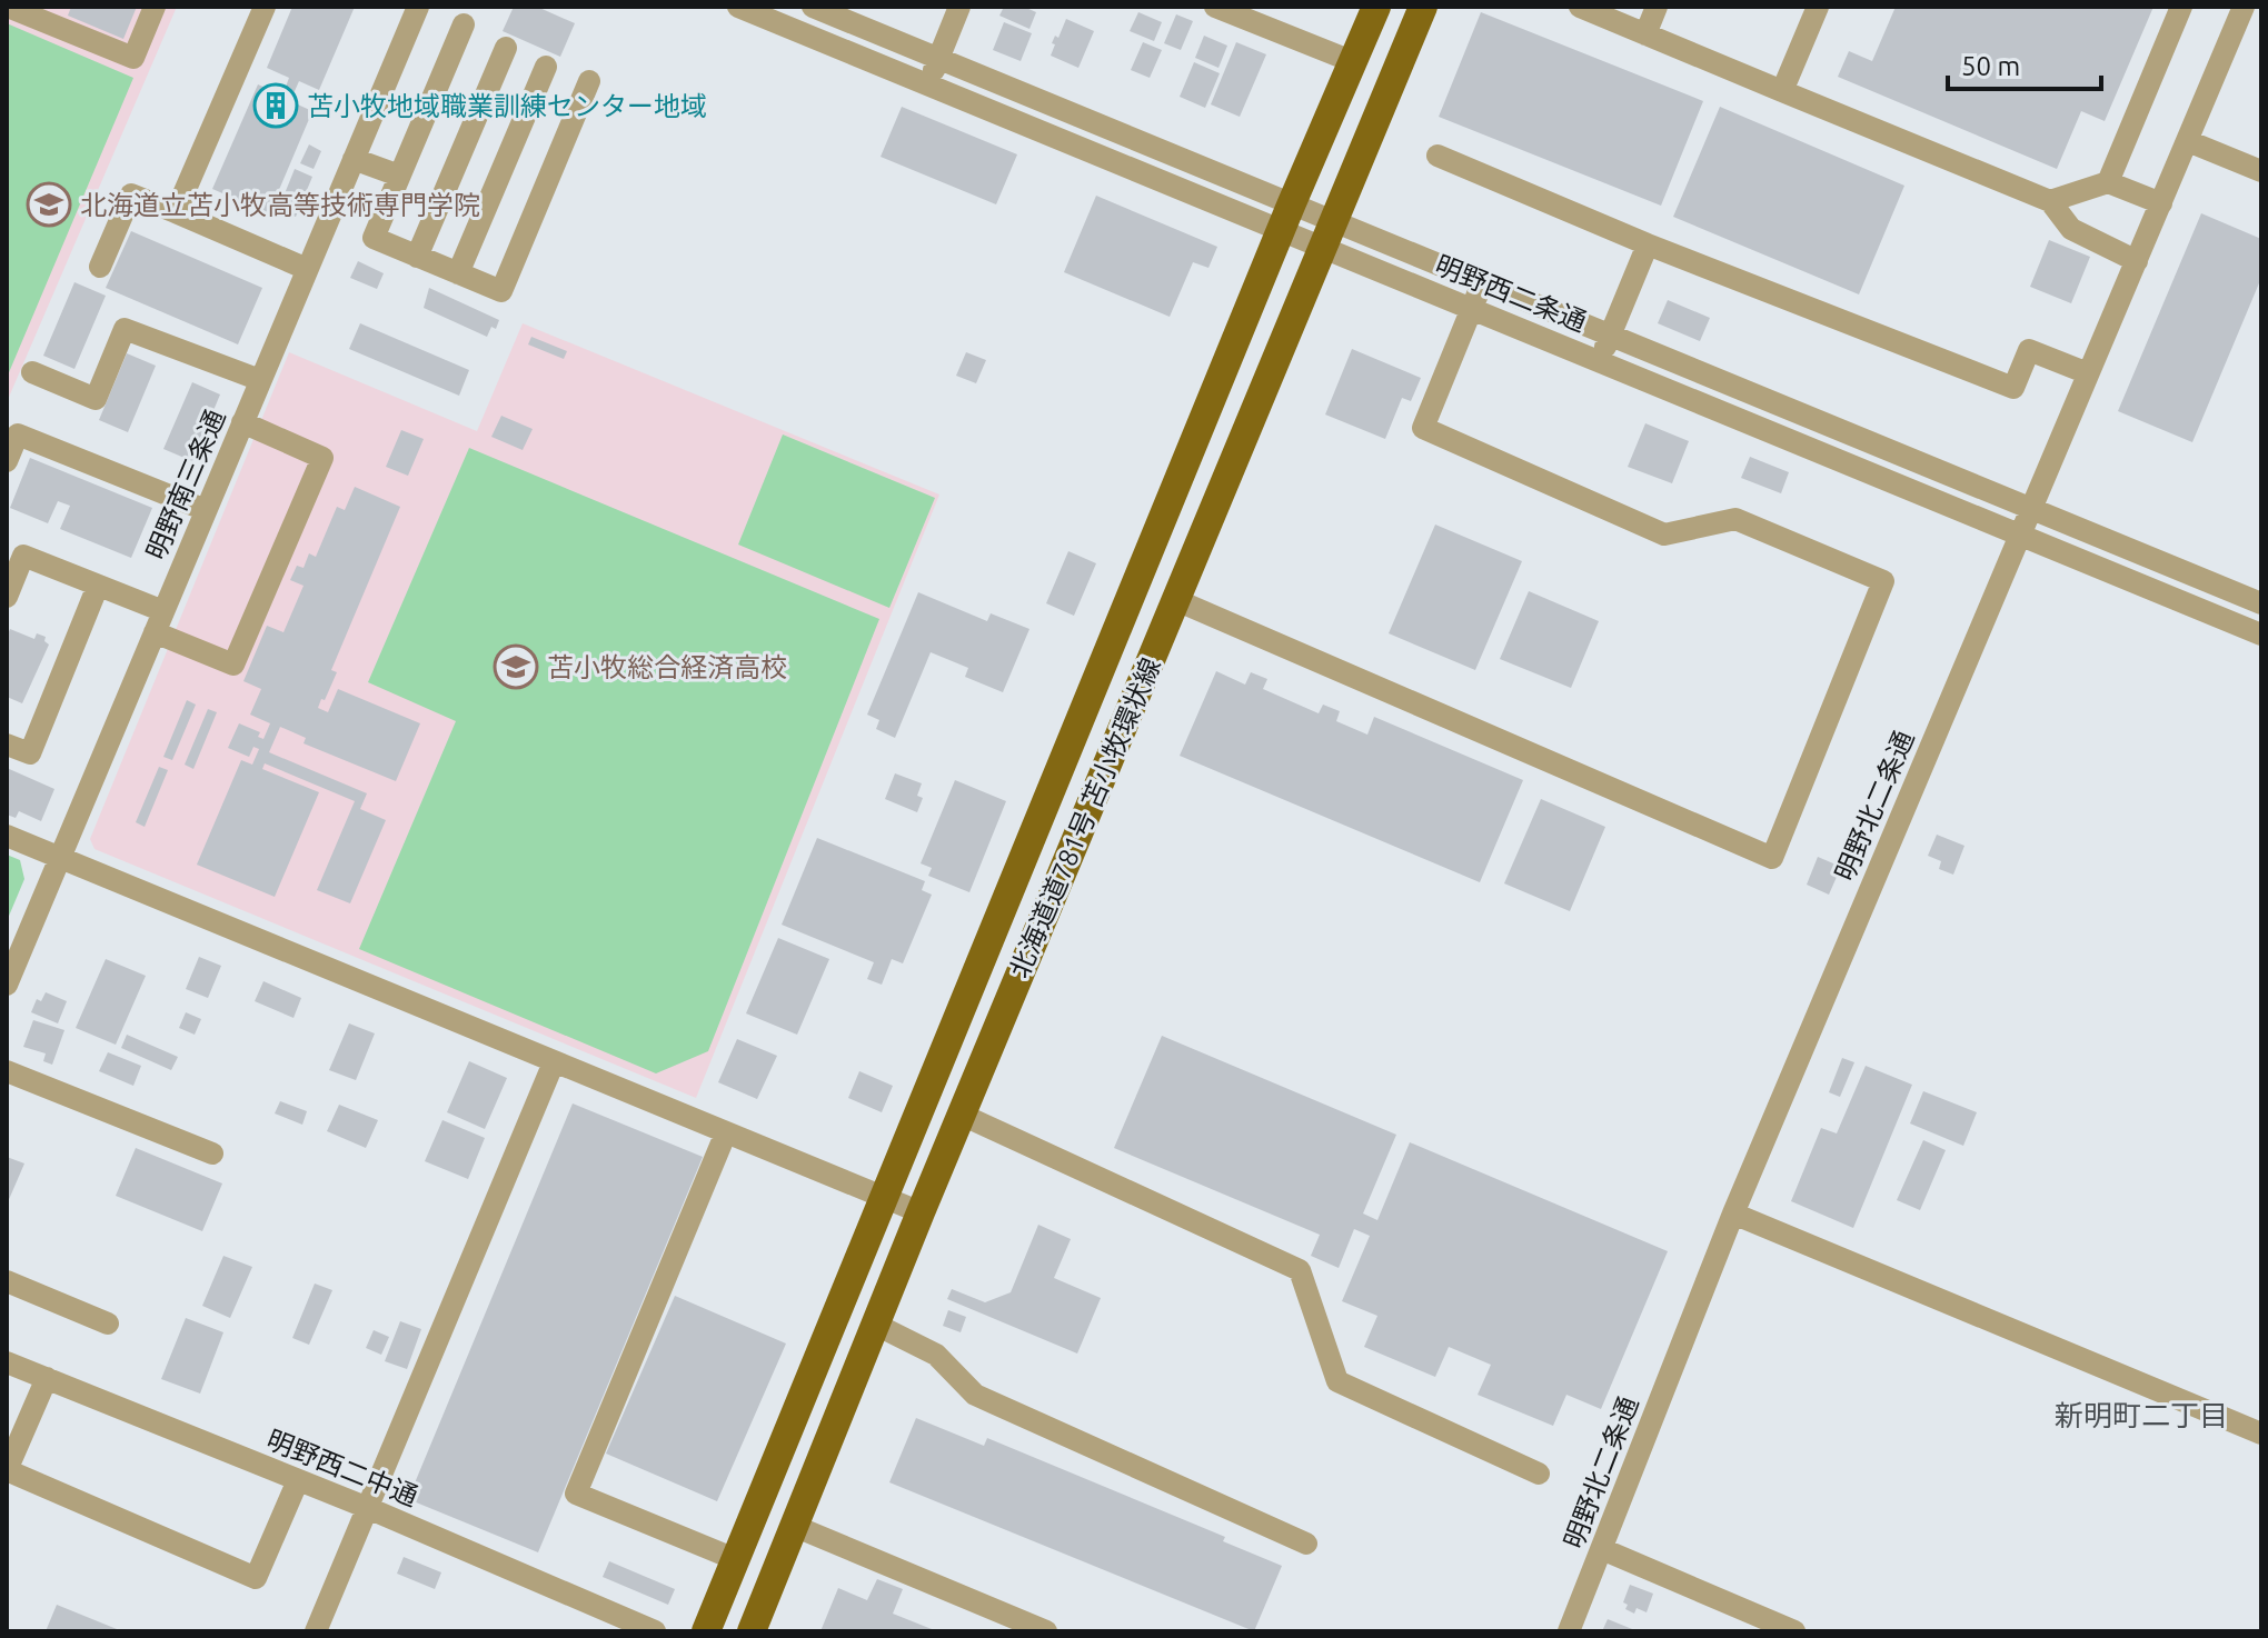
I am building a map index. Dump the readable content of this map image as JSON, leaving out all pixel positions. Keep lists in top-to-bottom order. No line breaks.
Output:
{"streets":{"main road":["北海道道781号 苫小牧環状線"],"street":["明野西二条通","明野南三条通","明野北二条通","明野西二中通"]},"crossings":[["明野西二条通","明野北二条通"],["明野西二条通","北海道道781号 苫小牧環状線"]],"districts":["新明町二丁目"],"places":{"building":["苫小牧地域職業訓練センター地域"],"school or university":["北海道立苫小牧高等技術専門学院","苫小牧総合経済高校"]},"scale_bar":"50 m"}
